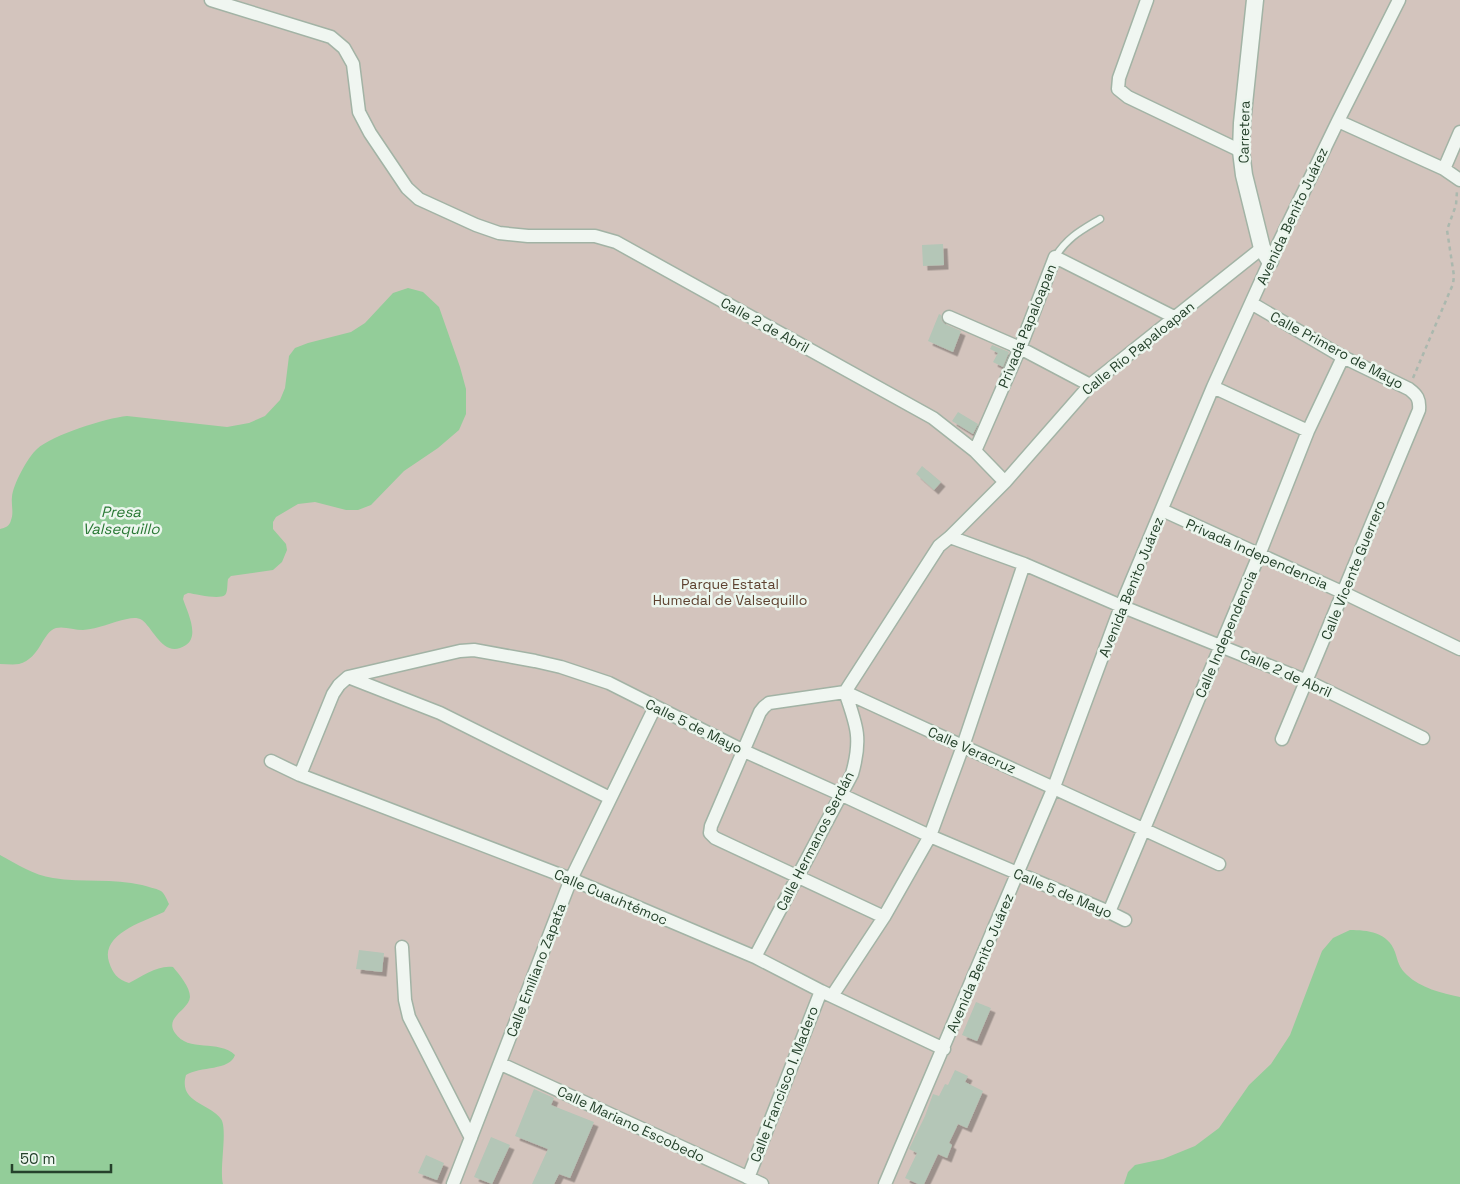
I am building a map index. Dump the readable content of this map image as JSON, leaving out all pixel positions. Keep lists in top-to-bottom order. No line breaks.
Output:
{"streets":{"street":["Carretera","Avenida Benito Juárez","Calle 2 de Abril","Privada Papaloapan","Calle Río Papaloapan","Calle Primero de Mayo","Privada Independencia","Calle Vicente Guerrero","Calle Independencia","Calle 5 de Mayo","Calle Veracruz","Calle Hermanos Serdán","Calle Cuauhtémoc","Calle Emiliano Zapata","Calle Francisco I. Madero","Calle Mariano Escobedo"]},"crossings":[["Carretera","Avenida Benito Juárez"],["Carretera","Calle Río Papaloapan"],["Avenida Benito Juárez","Calle 2 de Abril"],["Avenida Benito Juárez","Calle Río Papaloapan"],["Avenida Benito Juárez","Calle Primero de Mayo"],["Avenida Benito Juárez","Privada Independencia"],["Avenida Benito Juárez","Calle 5 de Mayo"],["Avenida Benito Juárez","Calle Veracruz"],["Avenida Benito Juárez","Calle Cuauhtémoc"],["Calle 2 de Abril","Privada Papaloapan"],["Calle 2 de Abril","Calle Río Papaloapan"],["Calle 2 de Abril","Calle Vicente Guerrero"],["Calle 2 de Abril","Calle Independencia"],["Calle 2 de Abril","Calle Francisco I. Madero"],["Calle Río Papaloapan","Calle Veracruz"],["Calle Río Papaloapan","Calle Hermanos Serdán"],["Calle Primero de Mayo","Calle Vicente Guerrero"],["Calle Primero de Mayo","Calle Independencia"],["Privada Independencia","Calle Vicente Guerrero"],["Privada Independencia","Calle Independencia"],["Calle Independencia","Calle 5 de Mayo"],["Calle Independencia","Calle Veracruz"],["Calle 5 de Mayo","Calle Hermanos Serdán"],["Calle 5 de Mayo","Calle Emiliano Zapata"],["Calle 5 de Mayo","Calle Francisco I. Madero"],["Calle Veracruz","Calle Hermanos Serdán"],["Calle Veracruz","Calle Francisco I. Madero"],["Calle Hermanos Serdán","Calle Cuauhtémoc"],["Calle Cuauhtémoc","Calle Emiliano Zapata"],["Calle Cuauhtémoc","Calle Francisco I. Madero"],["Calle Emiliano Zapata","Calle Mariano Escobedo"],["Calle Francisco I. Madero","Calle Mariano Escobedo"]],"water":["Presa Valsequillo"],"parks":["Parque Estatal Humedal de Valsequillo"],"scale_bar":"50 m"}
